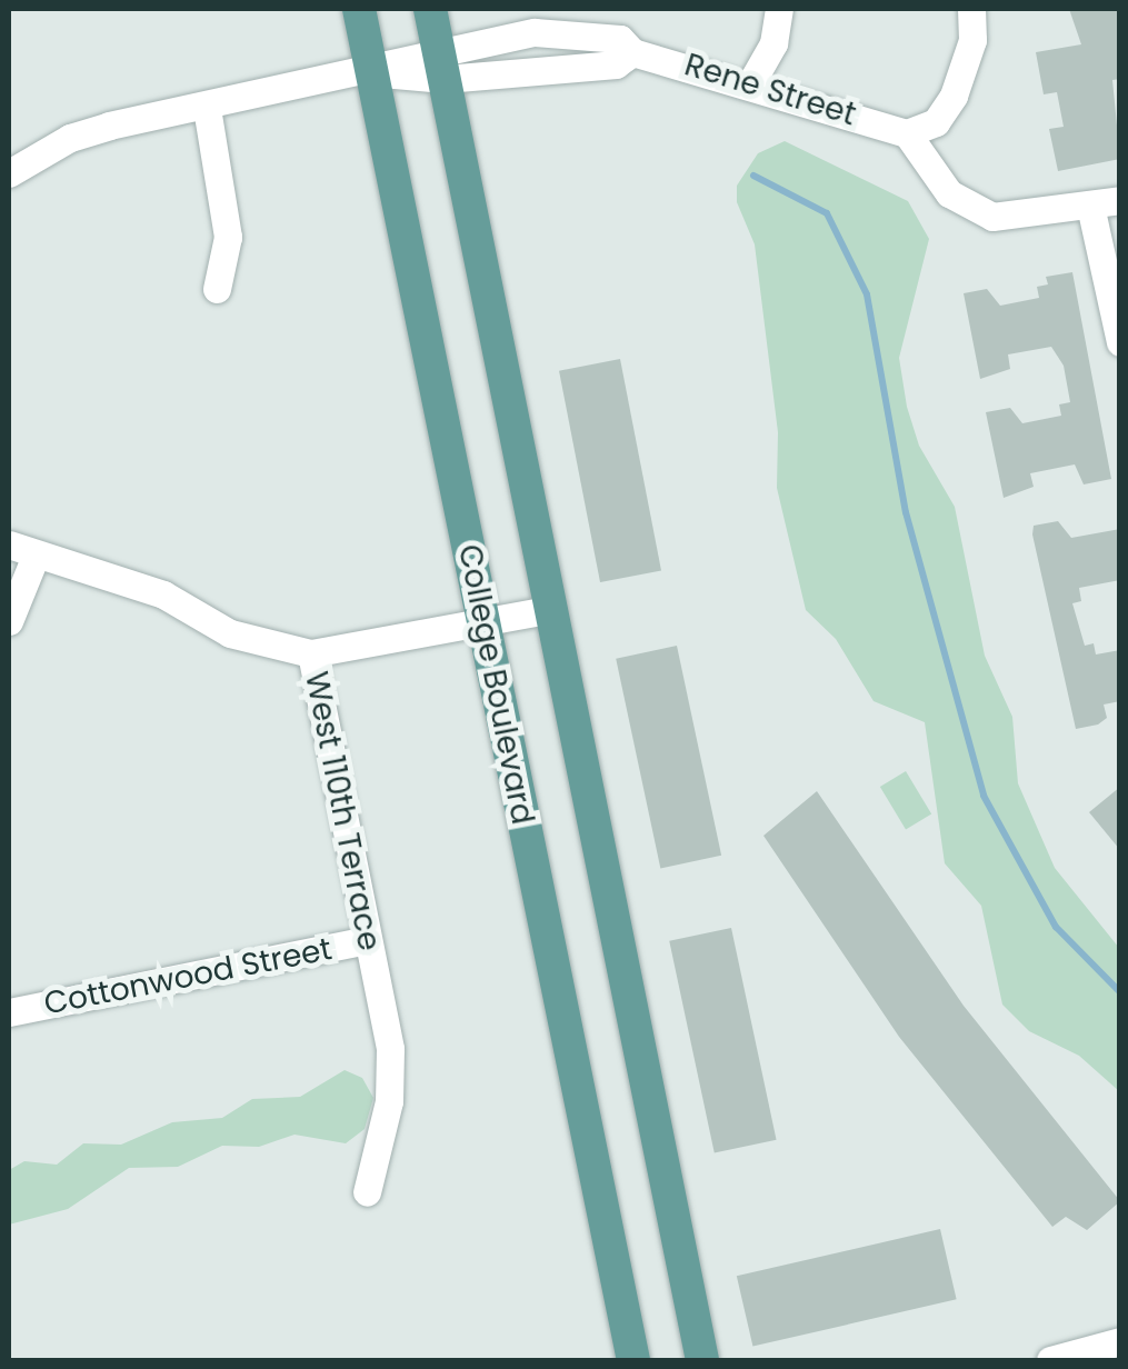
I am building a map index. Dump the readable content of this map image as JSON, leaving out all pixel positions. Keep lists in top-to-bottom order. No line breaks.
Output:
{"streets":{"main road":["College Boulevard"],"street":["Rene Street","West 110th Terrace","Cottonwood Street"]},"crossings":[["Rene Street","College Boulevard"],["West 110th Terrace","Cottonwood Street"]]}
